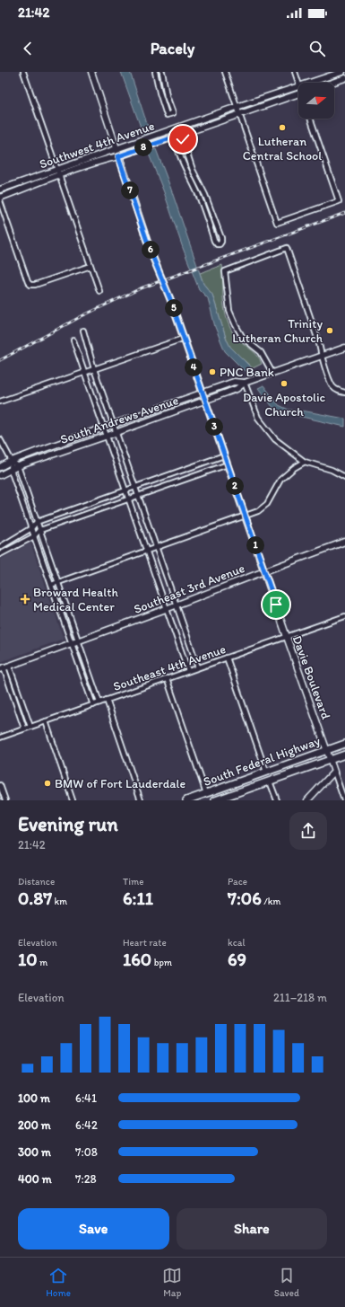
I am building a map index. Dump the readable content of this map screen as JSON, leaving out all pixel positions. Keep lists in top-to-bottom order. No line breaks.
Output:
{"streets":{"main road":["Southwest 4th Avenue","South Andrews Avenue","Southeast 3rd Avenue","Davie Boulevard","South Federal Highway"],"street":["Southeast 4th Avenue"]},"crossings":[["Southwest 4th Avenue","Davie Boulevard"],["South Andrews Avenue","Davie Boulevard"],["Southeast 3rd Avenue","Davie Boulevard"],["Southeast 4th Avenue","Davie Boulevard"],["Davie Boulevard","South Federal Highway"]],"places":{"other":["Lutheran Central School","Trinity Lutheran Church","PNC Bank","Davie Apostolic Church","BMW of Fort Lauderdale"],"health":["Broward Health Medical Center"]},"north":"right","page":{"status":"21:42","header":"Pacely","pins":["8","7","6","5","4","3","2","1"],"heading":["Evening run","21:42"],"stats":[["Distance","0.87 km"],["Time","6:11"],["Pace","7:06 /km"],["Elevation","10 m"],["Heart rate","160 bpm"],["kcal","69"]],"chart":["Elevation","211–218 m"],"list":[{"name":"100 m","note":"6:41"},{"name":"200 m","note":"6:42"},{"name":"300 m","note":"7:08"},{"name":"400 m","note":"7:28"}],"buttons":["Save","Share"],"tabs":["Home","Map","Saved"]}}
